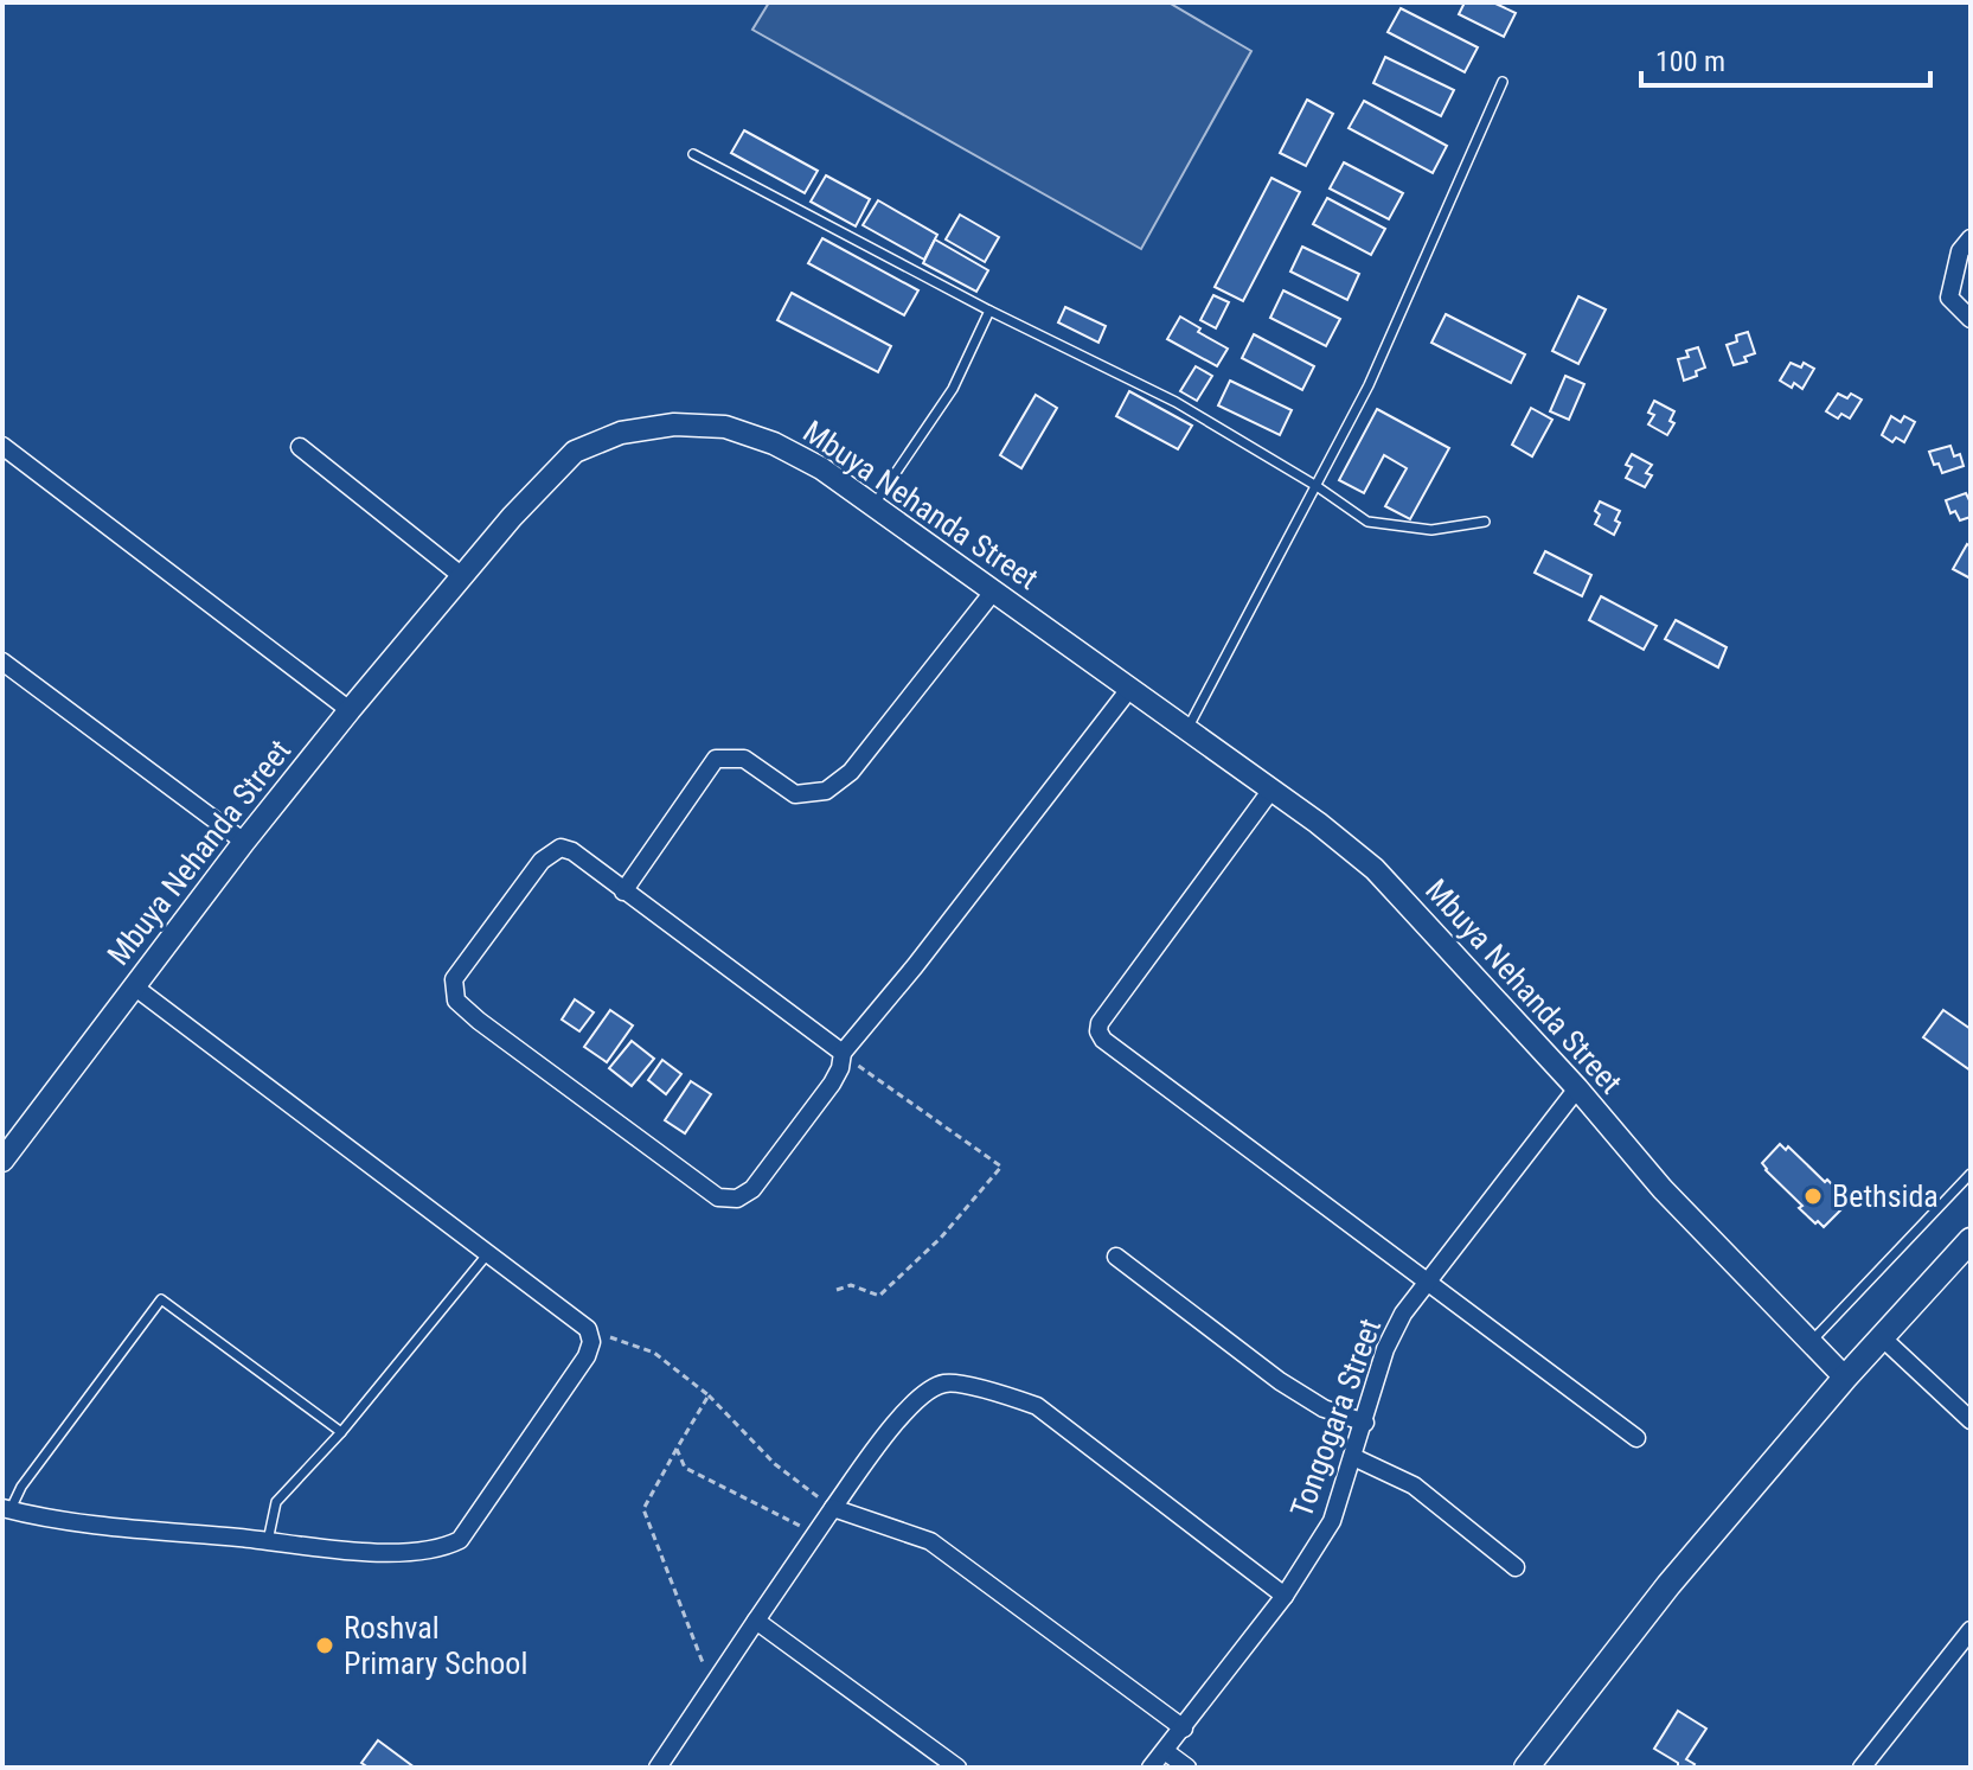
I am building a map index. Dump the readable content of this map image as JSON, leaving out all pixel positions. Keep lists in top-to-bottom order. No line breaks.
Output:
{"streets":{"street":["Mbuya Nehanda Street","Tongogara Street"]},"crossings":[["Mbuya Nehanda Street","Tongogara Street"]],"places":["Bethsida","Roshval Primary School"],"scale_bar":"100 m"}
